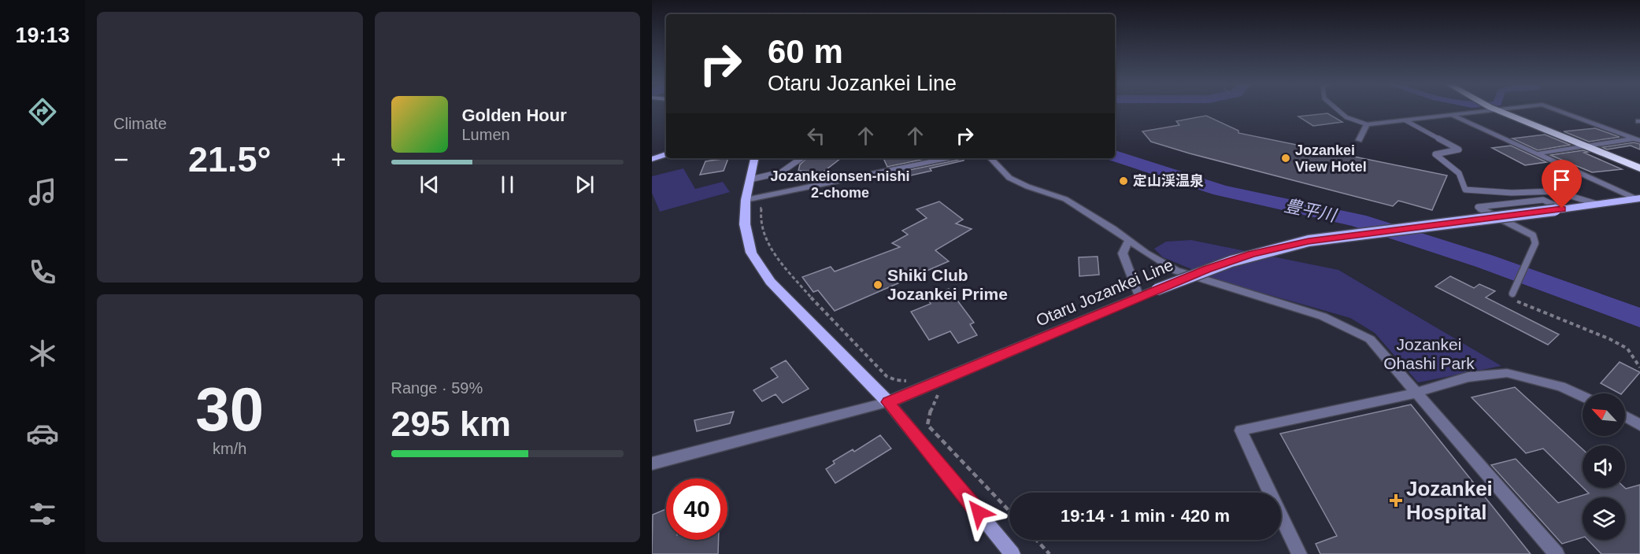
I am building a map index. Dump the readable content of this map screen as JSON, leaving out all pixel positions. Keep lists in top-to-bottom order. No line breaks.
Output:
{"streets":{"main road":["Otaru Jozankei Line"]},"districts":["Jozankeionsen-nishi 2-chome"],"water":["豊平川"],"parks":["Jozankei Ohashi Park"],"places":{"other":["Jozankei View Hotel","定山渓温泉","Shiki Club Jozankei Prime"],"health":["Jozankei Hospital"]},"north":"top left","page":{"tabs":"19:13","tile":["Climate",["30","km/h"],["Range · 59%","295 km"]],"turn":["60 m","Otaru Jozankei Line"],"song":["Golden Hour","Lumen"],"heat":["−","21.5°","+"],"limit":"40","trip":"19:14 · 1 min · 420 m"}}
